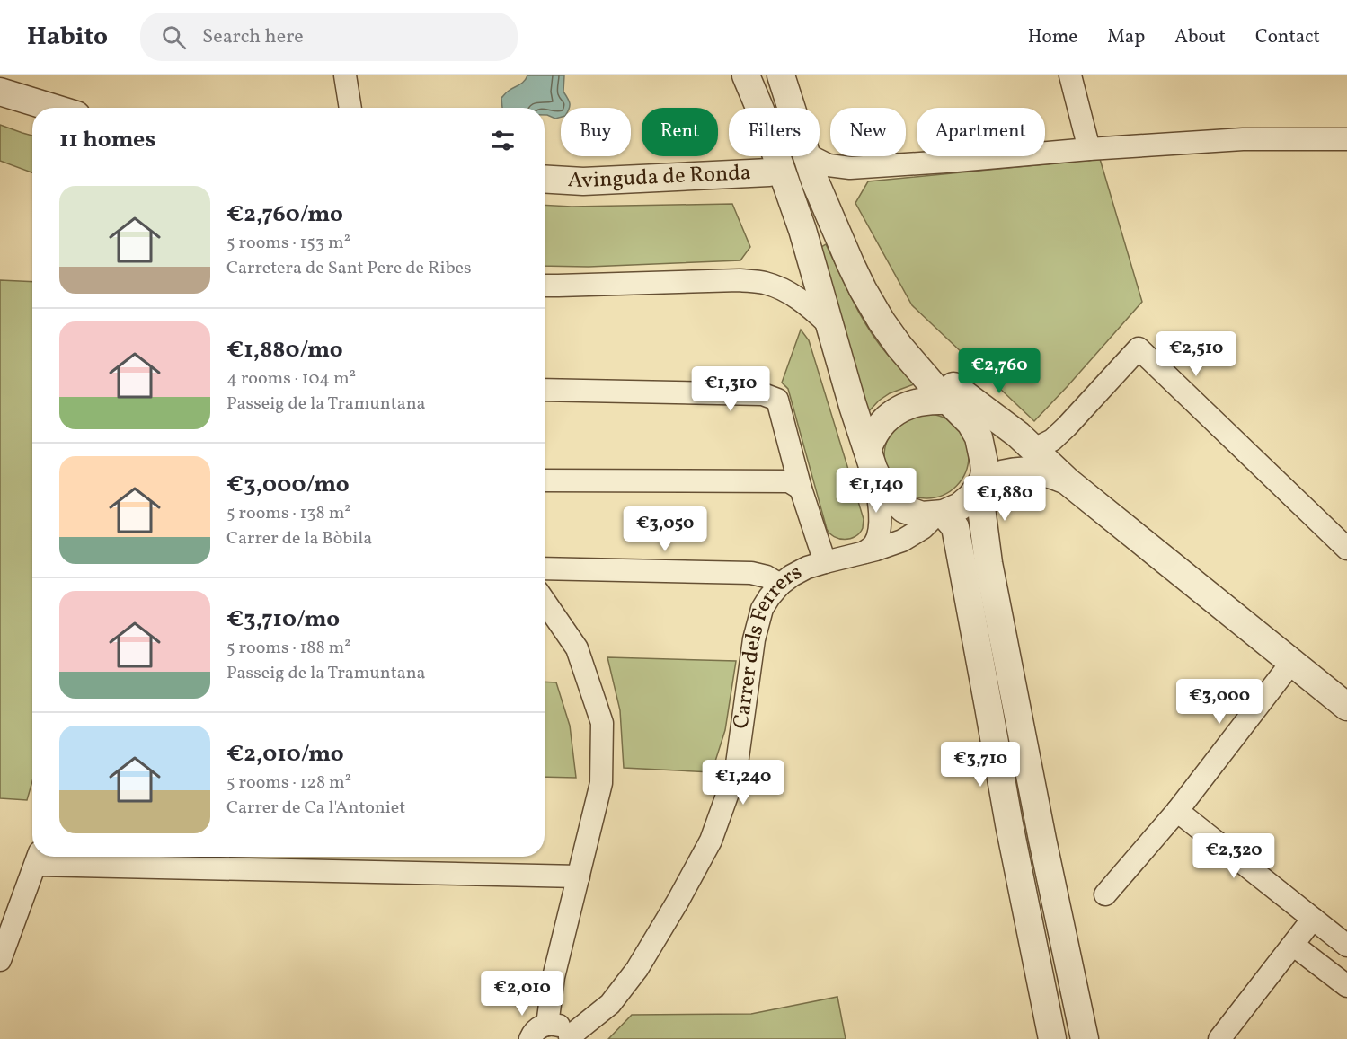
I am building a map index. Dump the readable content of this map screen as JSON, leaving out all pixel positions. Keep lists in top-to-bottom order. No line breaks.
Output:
{"streets":{"street":["Avinguda de Ronda","Carrer dels Ferrers"]},"page":{"header":"Habito","search":"Search here","nav":["Home","Map","About","Contact"],"chip":["Buy","Rent","Filters","New","Apartment"],"heading":"11 homes","list":[{"name":"€2,760/mo","note":"5 rooms · 153 m² · Carretera de Sant Pere de Ribes"},{"name":"€1,880/mo","note":"4 rooms · 104 m² · Passeig de la Tramuntana"},{"name":"€3,000/mo","note":"5 rooms · 138 m² · Carrer de la Bòbila"},{"name":"€3,710/mo","note":"5 rooms · 188 m² · Passeig de la Tramuntana"},{"name":"€2,010/mo","note":"5 rooms · 128 m² · Carrer de Ca l'Antoniet"}],"price":["€2,510","€2,760","€1,310","€1,140","€1,880","€3,050","€3,000","€3,710","€1,240","€2,320","€2,010"]}}
